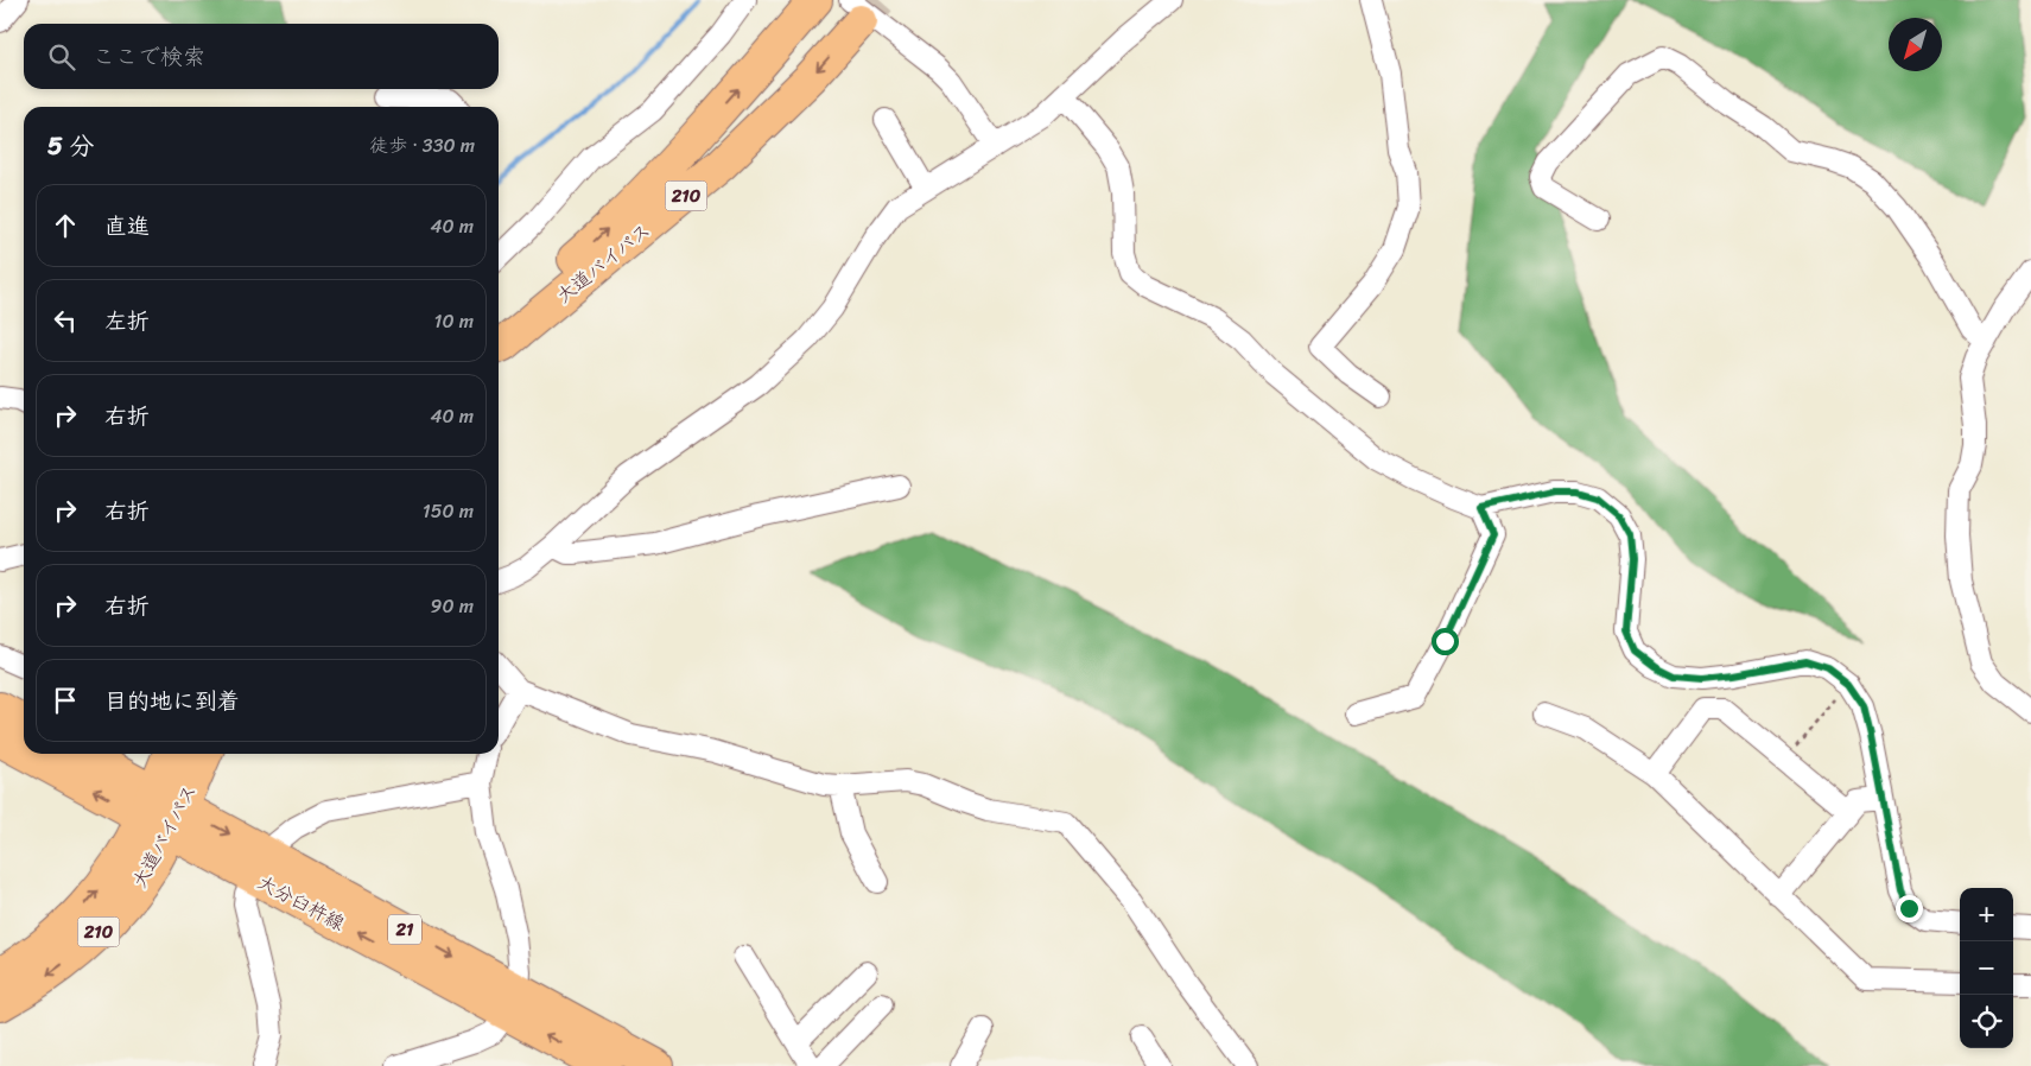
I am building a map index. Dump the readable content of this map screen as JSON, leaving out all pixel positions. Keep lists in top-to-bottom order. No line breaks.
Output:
{"streets":{"main road":["210","大道バイパス","大分臼杵線","21"]},"crossings":[["大道バイパス","大分臼杵線"]],"north":"bottom left","page":{"search":"ここで検索","heading":["5 分","徒歩 · 330 m"],"list":[["直進","40 m"],["左折","10 m"],["右折","40 m"],["右折","150 m"],["右折","90 m"],"目的地に到着"],"map_buttons":["+","−"]}}
